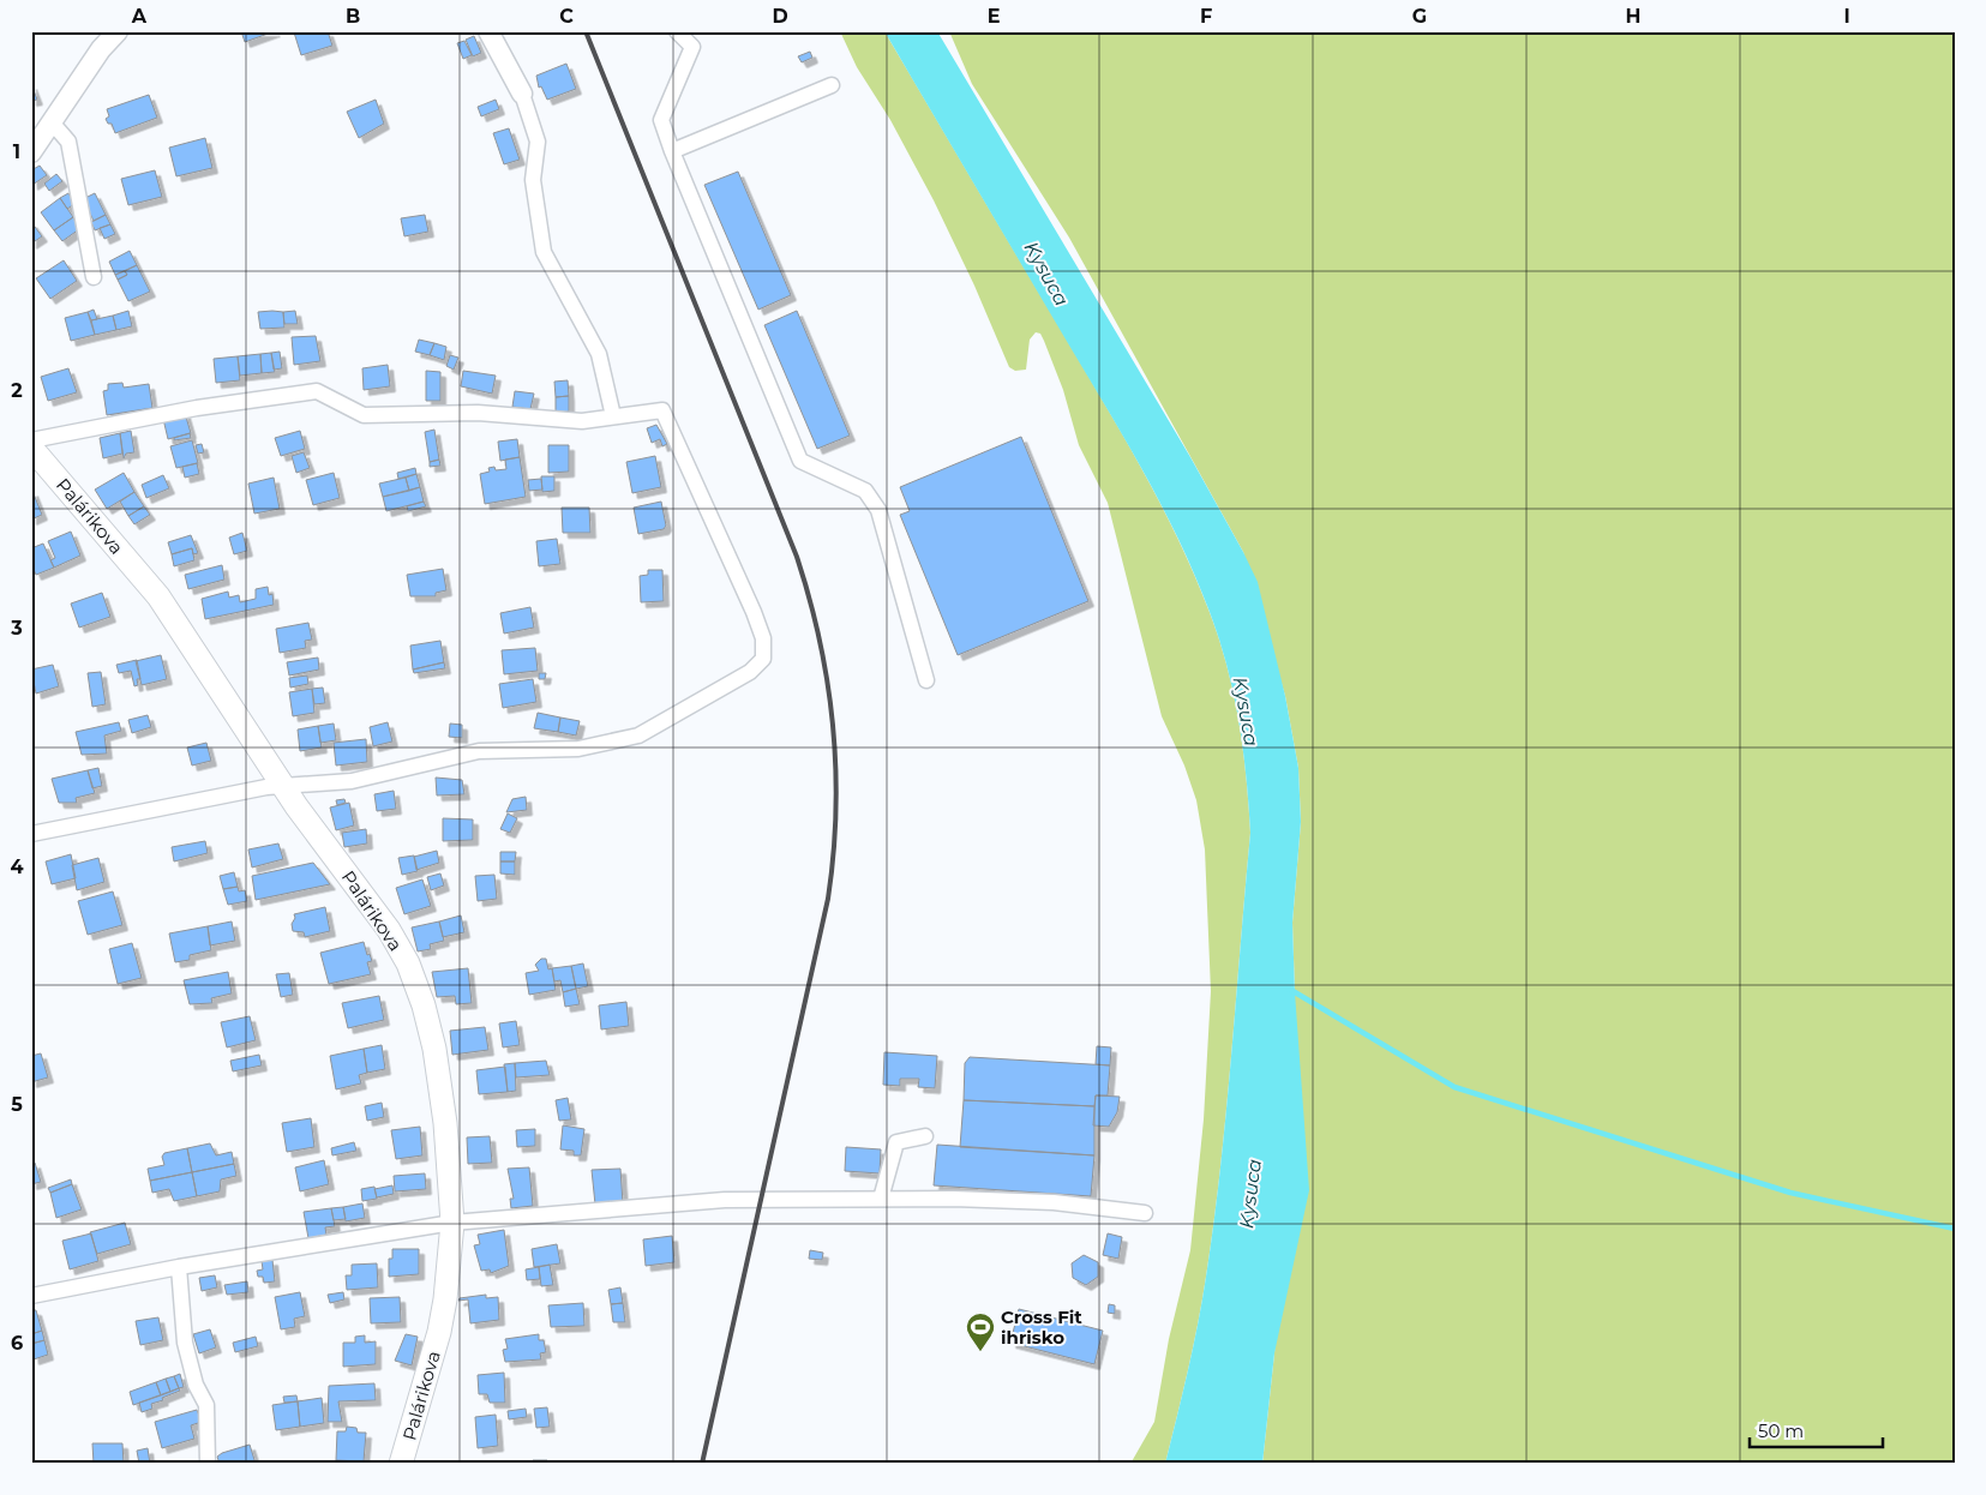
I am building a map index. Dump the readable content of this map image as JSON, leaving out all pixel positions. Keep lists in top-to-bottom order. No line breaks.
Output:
{"streets":{"main road":["Palárikova"]},"water":["Kysuca"],"places":{"sports":["Cross Fit ihrisko"]},"scale_bar":"50 m","grid":{"columns":["A","B","C","D","E","F","G","H","I"],"rows":["1","2","3","4","5","6"]}}
